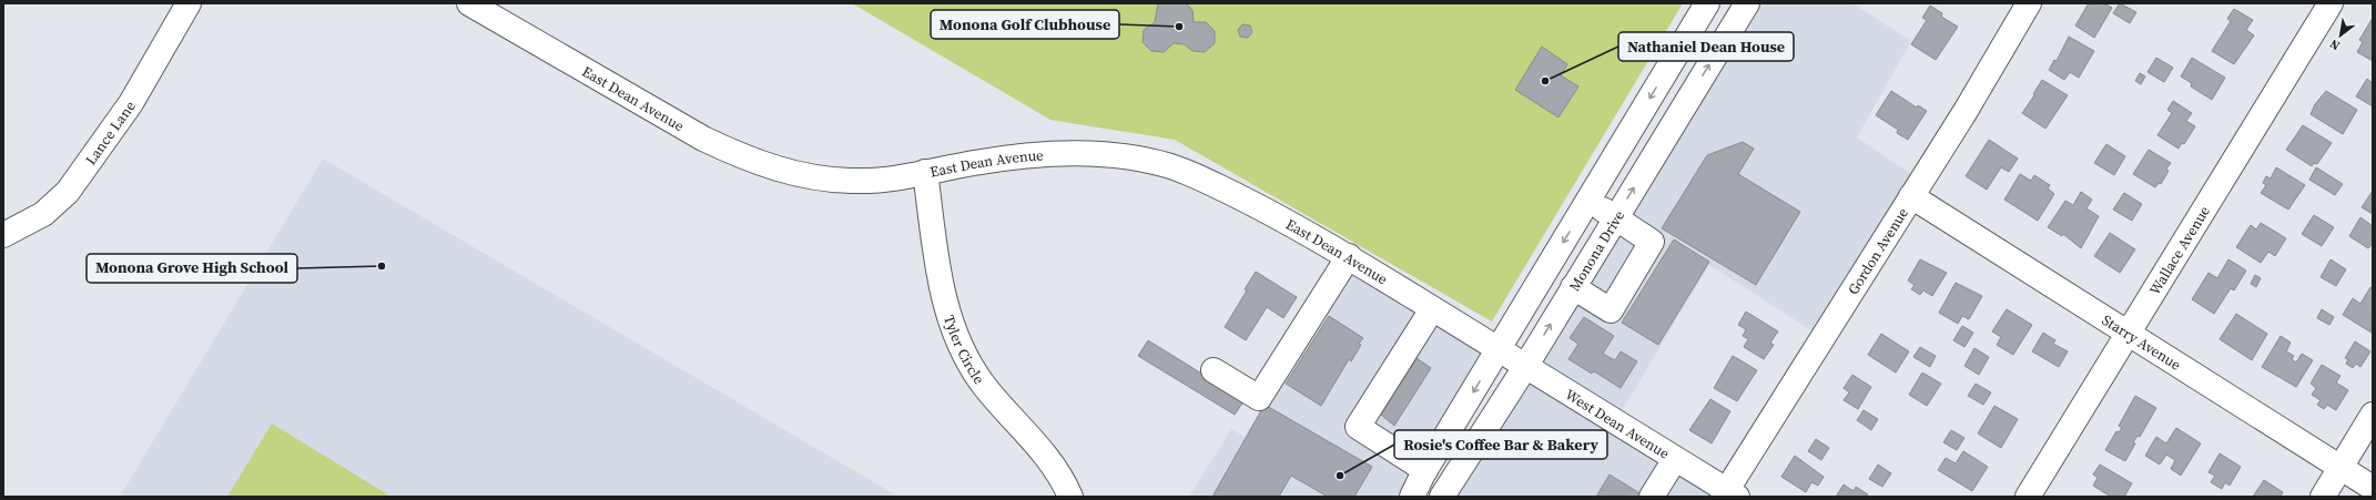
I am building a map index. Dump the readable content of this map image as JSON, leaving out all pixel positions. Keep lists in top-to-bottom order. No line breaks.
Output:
{"streets":{"street":["East Dean Avenue","Lance Lane","Wallace Avenue","Monona Drive","Gordon Avenue","Starry Avenue","Tyler Circle","West Dean Avenue"]},"crossings":[["East Dean Avenue","Tyler Circle"],["East Dean Avenue","West Dean Avenue"],["Wallace Avenue","Starry Avenue"],["Monona Drive","West Dean Avenue"],["Gordon Avenue","Starry Avenue"],["Gordon Avenue","West Dean Avenue"]],"places":["Monona Golf Clubhouse","Nathaniel Dean House","Monona Grove High School","Rosie's Coffee Bar & Bakery"],"north":"bottom left"}
